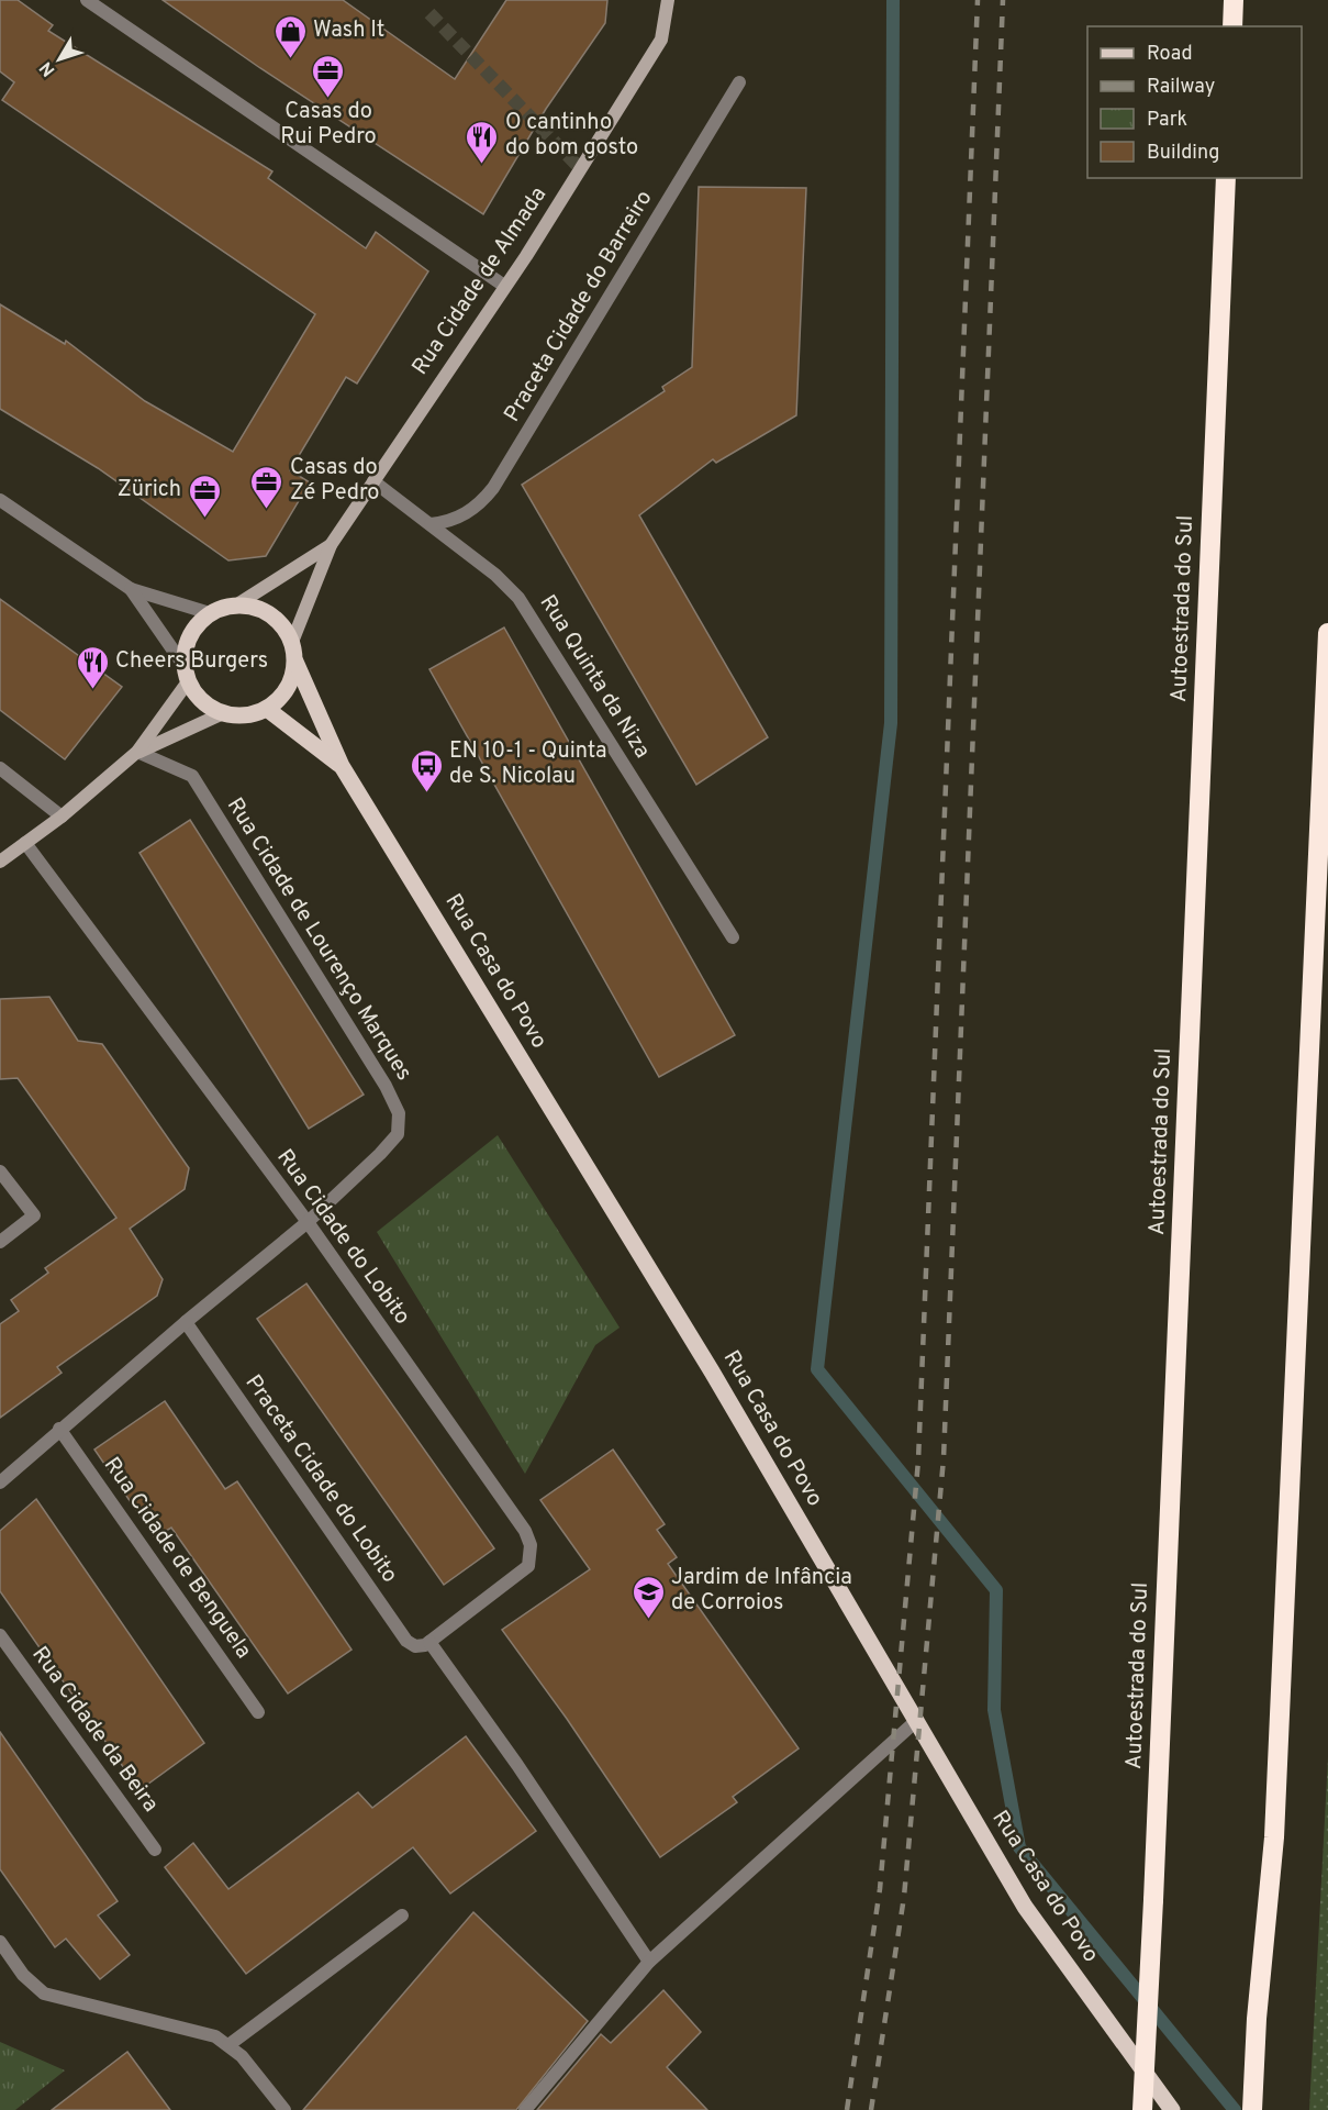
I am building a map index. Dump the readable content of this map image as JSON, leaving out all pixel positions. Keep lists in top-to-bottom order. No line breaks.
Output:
{"streets":{"highway":["Autoestrada do Sul"],"main road":["Rua Cidade de Almada","Rua Casa do Povo"],"street":["Praceta Cidade do Barreiro","Rua Quinta da Niza","Rua Cidade de Lourenço Marques","Rua Cidade do Lobito","Praceta Cidade do Lobito","Rua Cidade de Benguela","Rua Cidade da Beira"]},"crossings":[["Rua Cidade de Almada","Rua Quinta da Niza"],["Rua Cidade de Almada","Rua Casa do Povo"],["Praceta Cidade do Barreiro","Rua Quinta da Niza"],["Rua Cidade de Lourenço Marques","Rua Cidade do Lobito"],["Rua Cidade de Lourenço Marques","Praceta Cidade do Lobito"],["Rua Cidade de Lourenço Marques","Rua Cidade de Benguela"],["Rua Cidade do Lobito","Praceta Cidade do Lobito"]],"places":{"shop":["Wash It"],"office":["Casas do Rui Pedro","Casas do Zé Pedro","Zürich"],"restaurant":["O cantinho do bom gosto","Cheers Burgers"],"bus stop":["EN 10-1 - Quinta de S. Nicolau"],"school or university":["Jardim de Infância de Corroios"]},"legend":["Road","Railway","Park","Building"],"north":"bottom left"}
